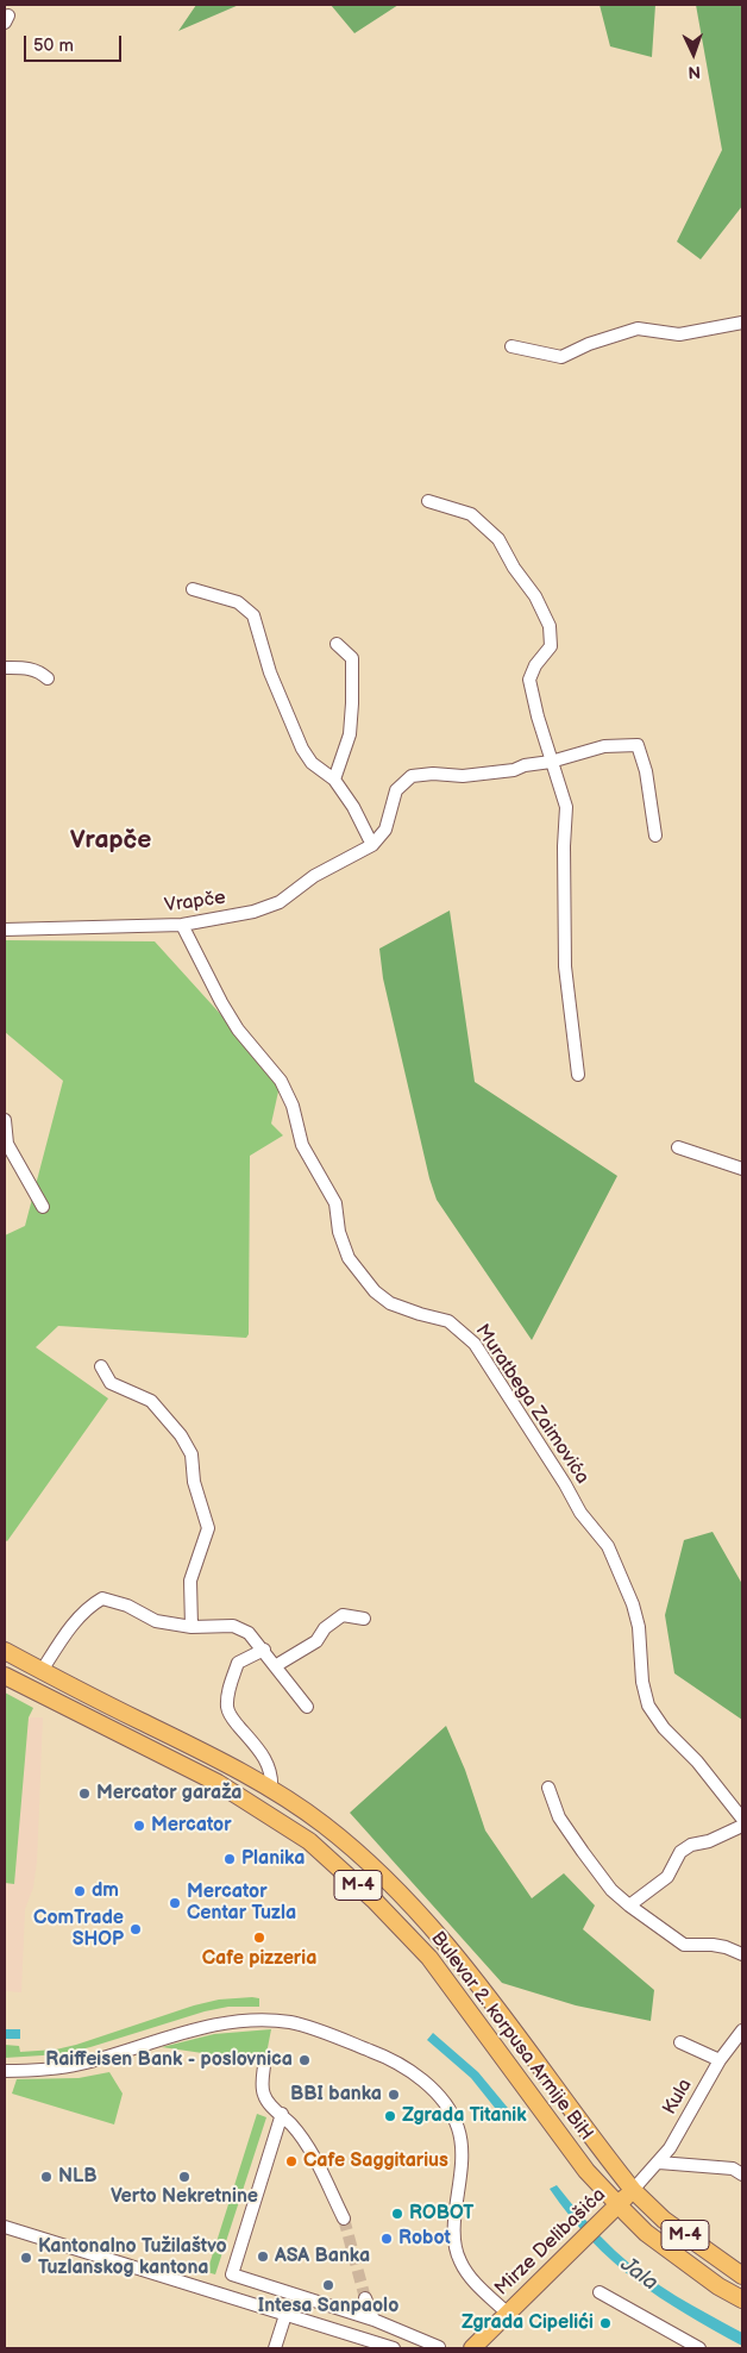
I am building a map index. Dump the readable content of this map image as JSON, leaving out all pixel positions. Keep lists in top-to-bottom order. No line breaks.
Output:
{"streets":{"main road":["M-4","Bulevar 2. korpusa Armije BiH","Mirze Delibašića"],"street":["Vrapče","Muratbega Zaimovića","Kula"]},"crossings":[["Vrapče","Muratbega Zaimovića"],["M-4","Bulevar 2. korpusa Armije BiH"],["M-4","Kula"],["M-4","Mirze Delibašića"],["Bulevar 2. korpusa Armije BiH","Kula"],["Bulevar 2. korpusa Armije BiH","Mirze Delibašića"],["Kula","Mirze Delibašića"]],"districts":["Vrapče"],"water":["Jala"],"places":["Mercator garaža","Mercator","Planika","dm","Mercator Centar Tuzla","ComTrade SHOP","Cafe pizzeria","Raiffeisen Bank - poslovnica","BBI banka","Zgrada Titanik","Cafe Saggitarius","NLB","Verto Nekretnine","ROBOT","Robot","ASA Banka","Kantonalno Tužilaštvo Tuzlanskog kantona","Intesa Sanpaolo","Zgrada Cipelići"],"scale_bar":"50 m","north":"bottom"}
